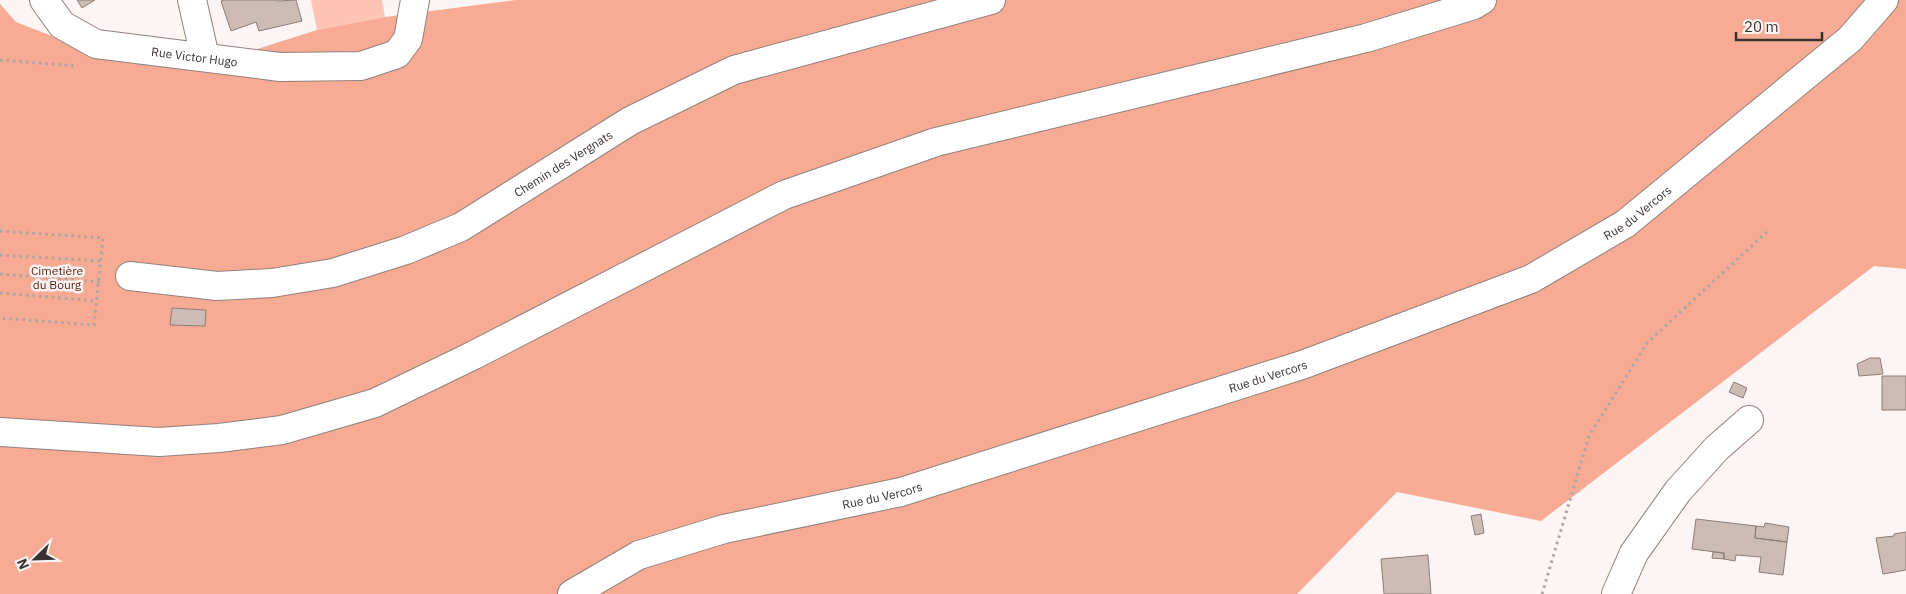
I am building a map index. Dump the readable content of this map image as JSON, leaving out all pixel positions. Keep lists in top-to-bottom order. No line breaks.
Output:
{"streets":{"street":["Rue Victor Hugo","Chemin des Vergnats","Rue du Vercors"]},"parks":["Cimetière du Bourg"],"scale_bar":"20 m","north":"bottom left"}
